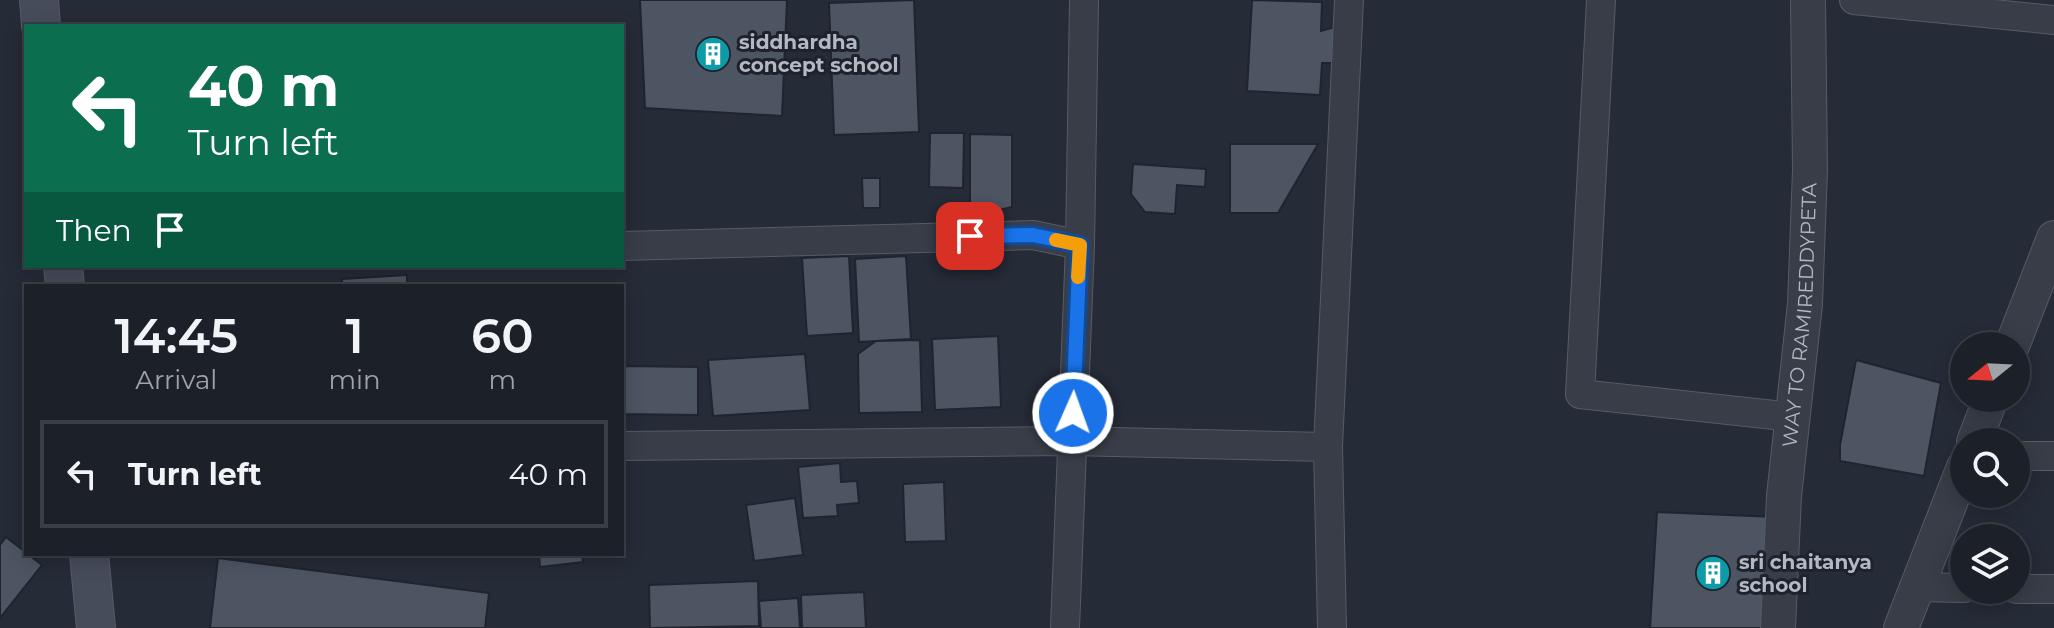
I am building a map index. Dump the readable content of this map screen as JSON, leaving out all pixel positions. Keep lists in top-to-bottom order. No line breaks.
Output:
{"streets":{"street":["WAY TO RAMIREDDYPETA"]},"places":{"building":["siddhardha concept school","sri chaitanya school"]},"north":"left","page":{"turn":["40 m","Turn left"],"then":"Then","eta":["14:45","Arrival","1","min","60","m"],"list":[{"name":"Turn left","value":"40 m"}]}}
